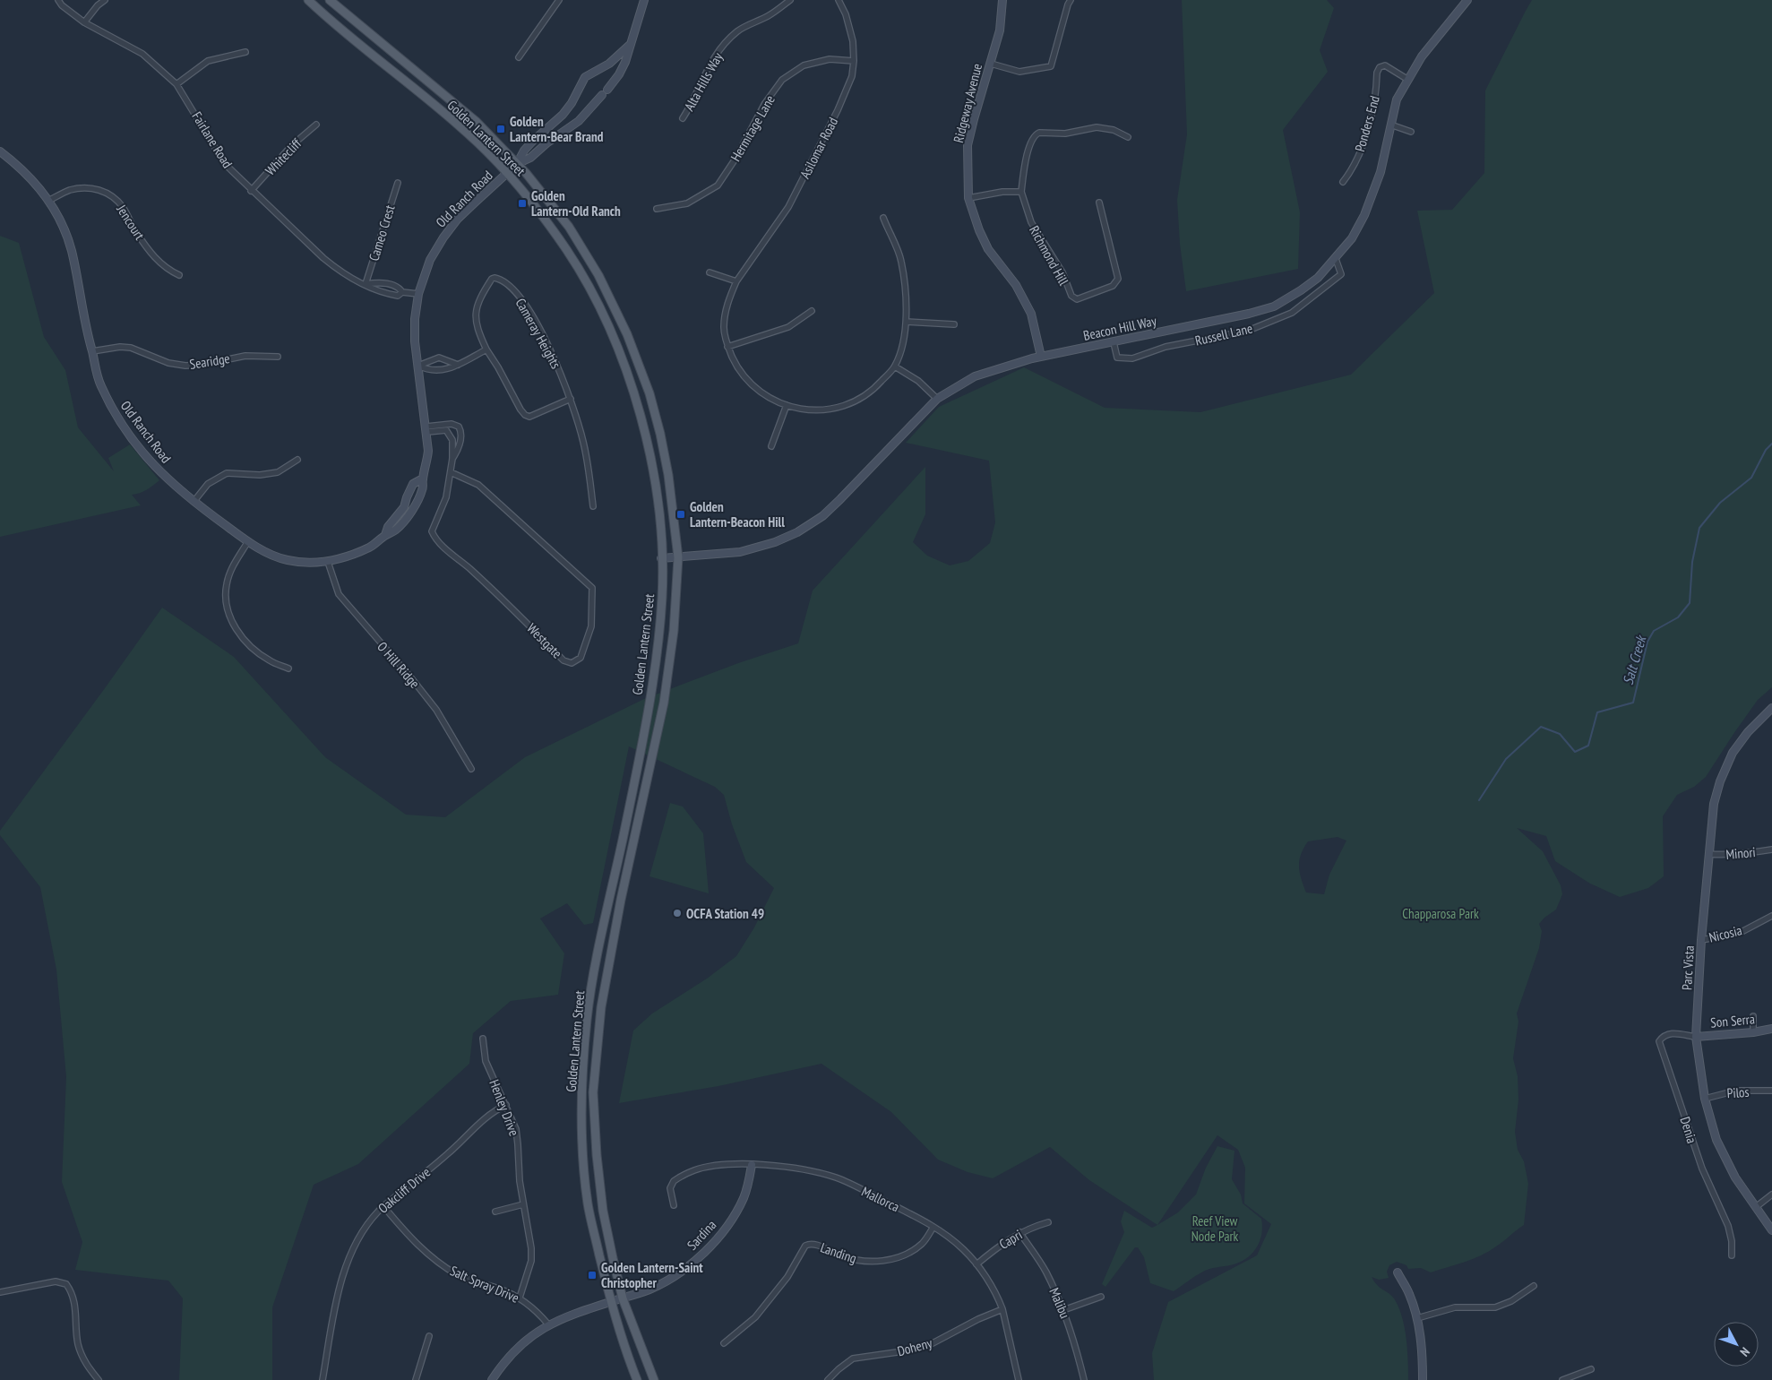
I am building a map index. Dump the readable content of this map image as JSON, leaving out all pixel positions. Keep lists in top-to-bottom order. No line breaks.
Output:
{"streets":{"main road":["Golden Lantern Street"],"street":["Alta Hills Way","Ridgeway Avenue","Ponders End","Hermitage Lane","Fairlane Road","Asilomar Road","Whitecliff","Old Ranch Road","Jencourt","Cameo Crest","Richmond Hill","Beacon Hill Way","Cameray Heights","Russell Lane","Searidge","Westgate","O Hill Ridge","Minori","Nicosia","Parc Vista","Son Serra","Pilos","Henley Drive","Denia","Oakcliff Drive","Mallorca","Sardina","Capri","Landing","Salt Spray Drive","Malibu","Doheny"]},"crossings":[["Ridgeway Avenue","Beacon Hill Way"],["Ponders End","Beacon Hill Way"],["Hermitage Lane","Asilomar Road"],["Golden Lantern Street","Old Ranch Road"],["Golden Lantern Street","Beacon Hill Way"],["Golden Lantern Street","Sardina"],["Fairlane Road","Whitecliff"],["Fairlane Road","Old Ranch Road"],["Fairlane Road","Cameo Crest"],["Old Ranch Road","Jencourt"],["Old Ranch Road","Searidge"],["Old Ranch Road","Westgate"],["Old Ranch Road","O Hill Ridge"],["Beacon Hill Way","Russell Lane"],["Minori","Parc Vista"],["Nicosia","Parc Vista"],["Parc Vista","Son Serra"],["Parc Vista","Pilos"],["Parc Vista","Denia"],["Son Serra","Denia"],["Henley Drive","Oakcliff Drive"],["Henley Drive","Salt Spray Drive"],["Oakcliff Drive","Salt Spray Drive"],["Mallorca","Sardina"],["Mallorca","Capri"],["Mallorca","Landing"],["Mallorca","Doheny"],["Sardina","Salt Spray Drive"],["Capri","Malibu"]],"water":["Salt Creek"],"parks":["Chapparosa Park","Reef View Node Park"],"places":{"transit":["Golden Lantern-Bear Brand","Golden Lantern-Old Ranch","Golden Lantern-Beacon Hill","Golden Lantern-Saint Christopher"],"other":["OCFA Station 49"]},"north":"bottom right"}
